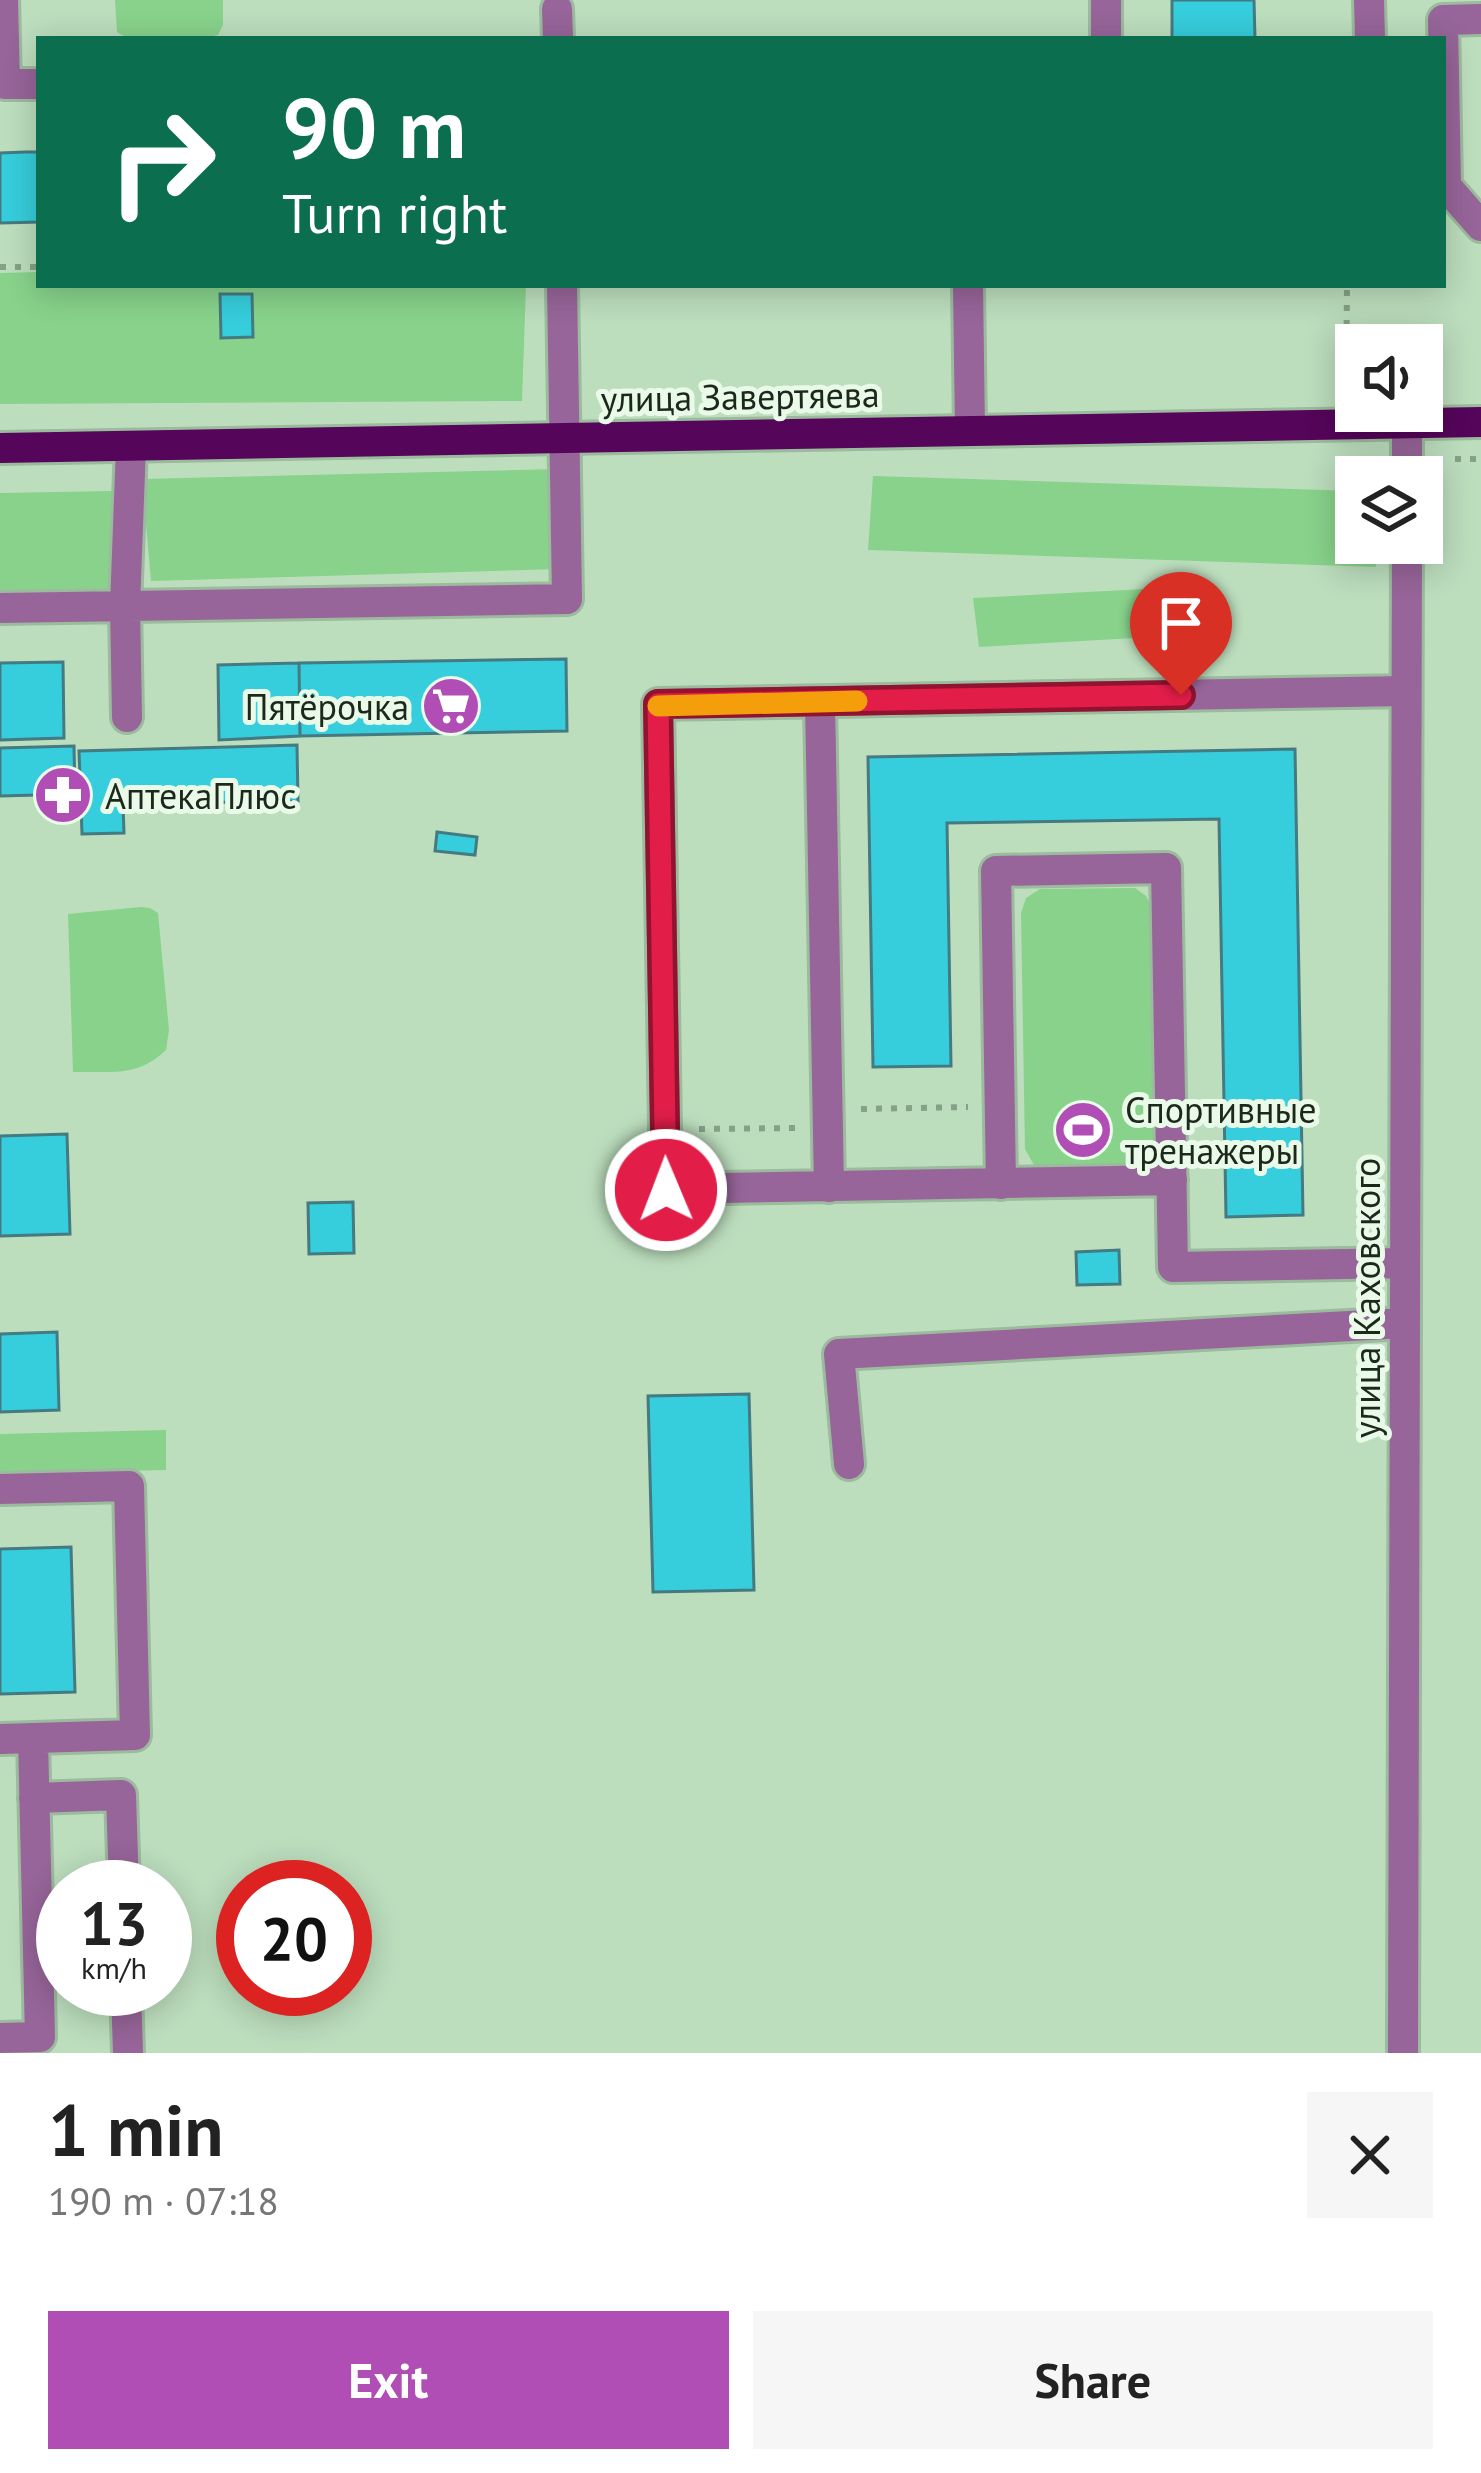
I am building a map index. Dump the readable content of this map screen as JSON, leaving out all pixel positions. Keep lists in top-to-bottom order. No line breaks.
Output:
{"streets":{"main road":["улица Завертяева"],"street":["улица Каховского"]},"places":{"supermarket":["Пятёрочка"],"pharmacy":["АптекаПлюс"],"sports":["Спортивные тренажеры"]},"page":{"turn":["90 m","Turn right"],"speed":"13 km/h","limit":"20","heading":["1 min","190 m · 07:18"],"buttons":["Exit","Share"]}}
